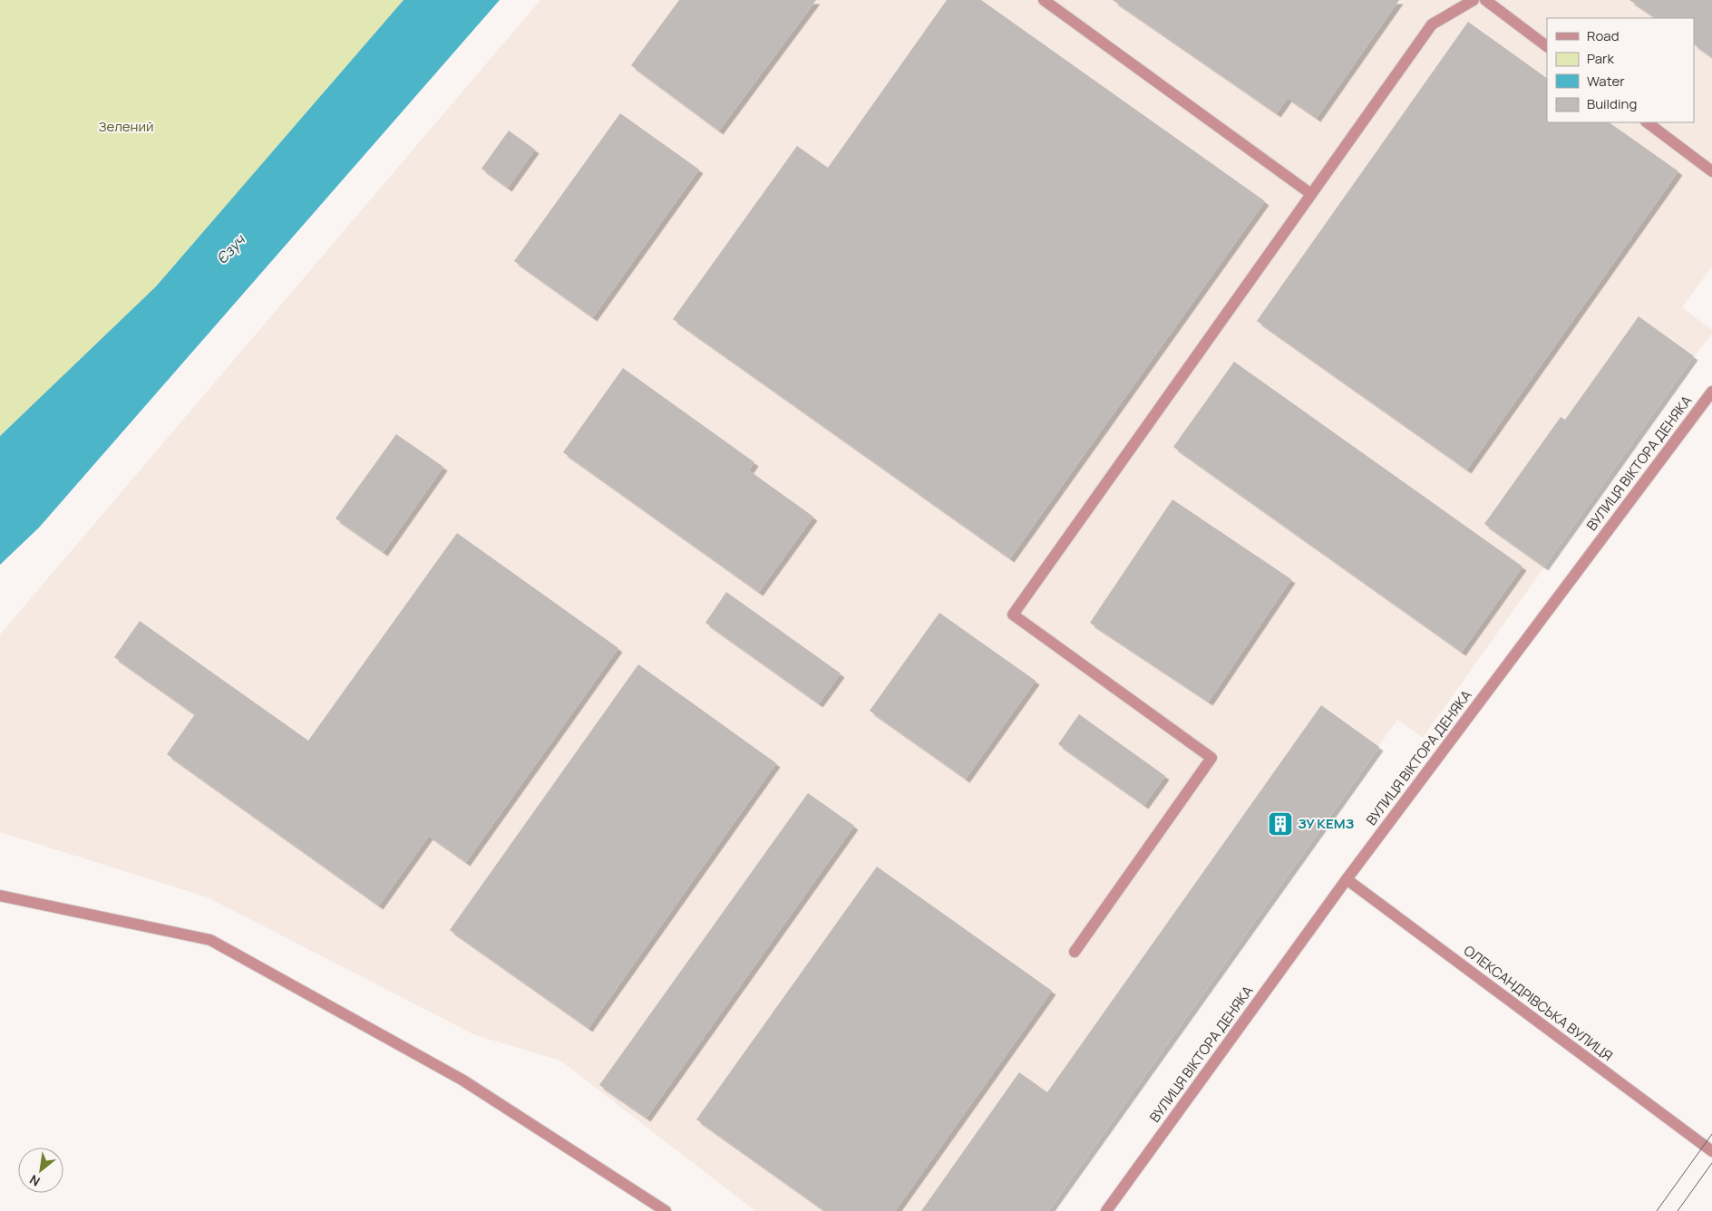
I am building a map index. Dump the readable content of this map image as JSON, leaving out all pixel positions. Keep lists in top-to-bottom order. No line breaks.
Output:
{"streets":{"street":["ВУЛИЦЯ ВІКТОРА ДЕНЯКА","ОЛЕКСАНДРІВСЬКА ВУЛИЦЯ"]},"crossings":[["ВУЛИЦЯ ВІКТОРА ДЕНЯКА","ОЛЕКСАНДРІВСЬКА ВУЛИЦЯ"]],"water":["Єзуч"],"parks":["Зелений"],"places":{"building":["ЗУ КЕМЗ"]},"legend":["Road","Park","Water","Building"],"north":"bottom left"}
